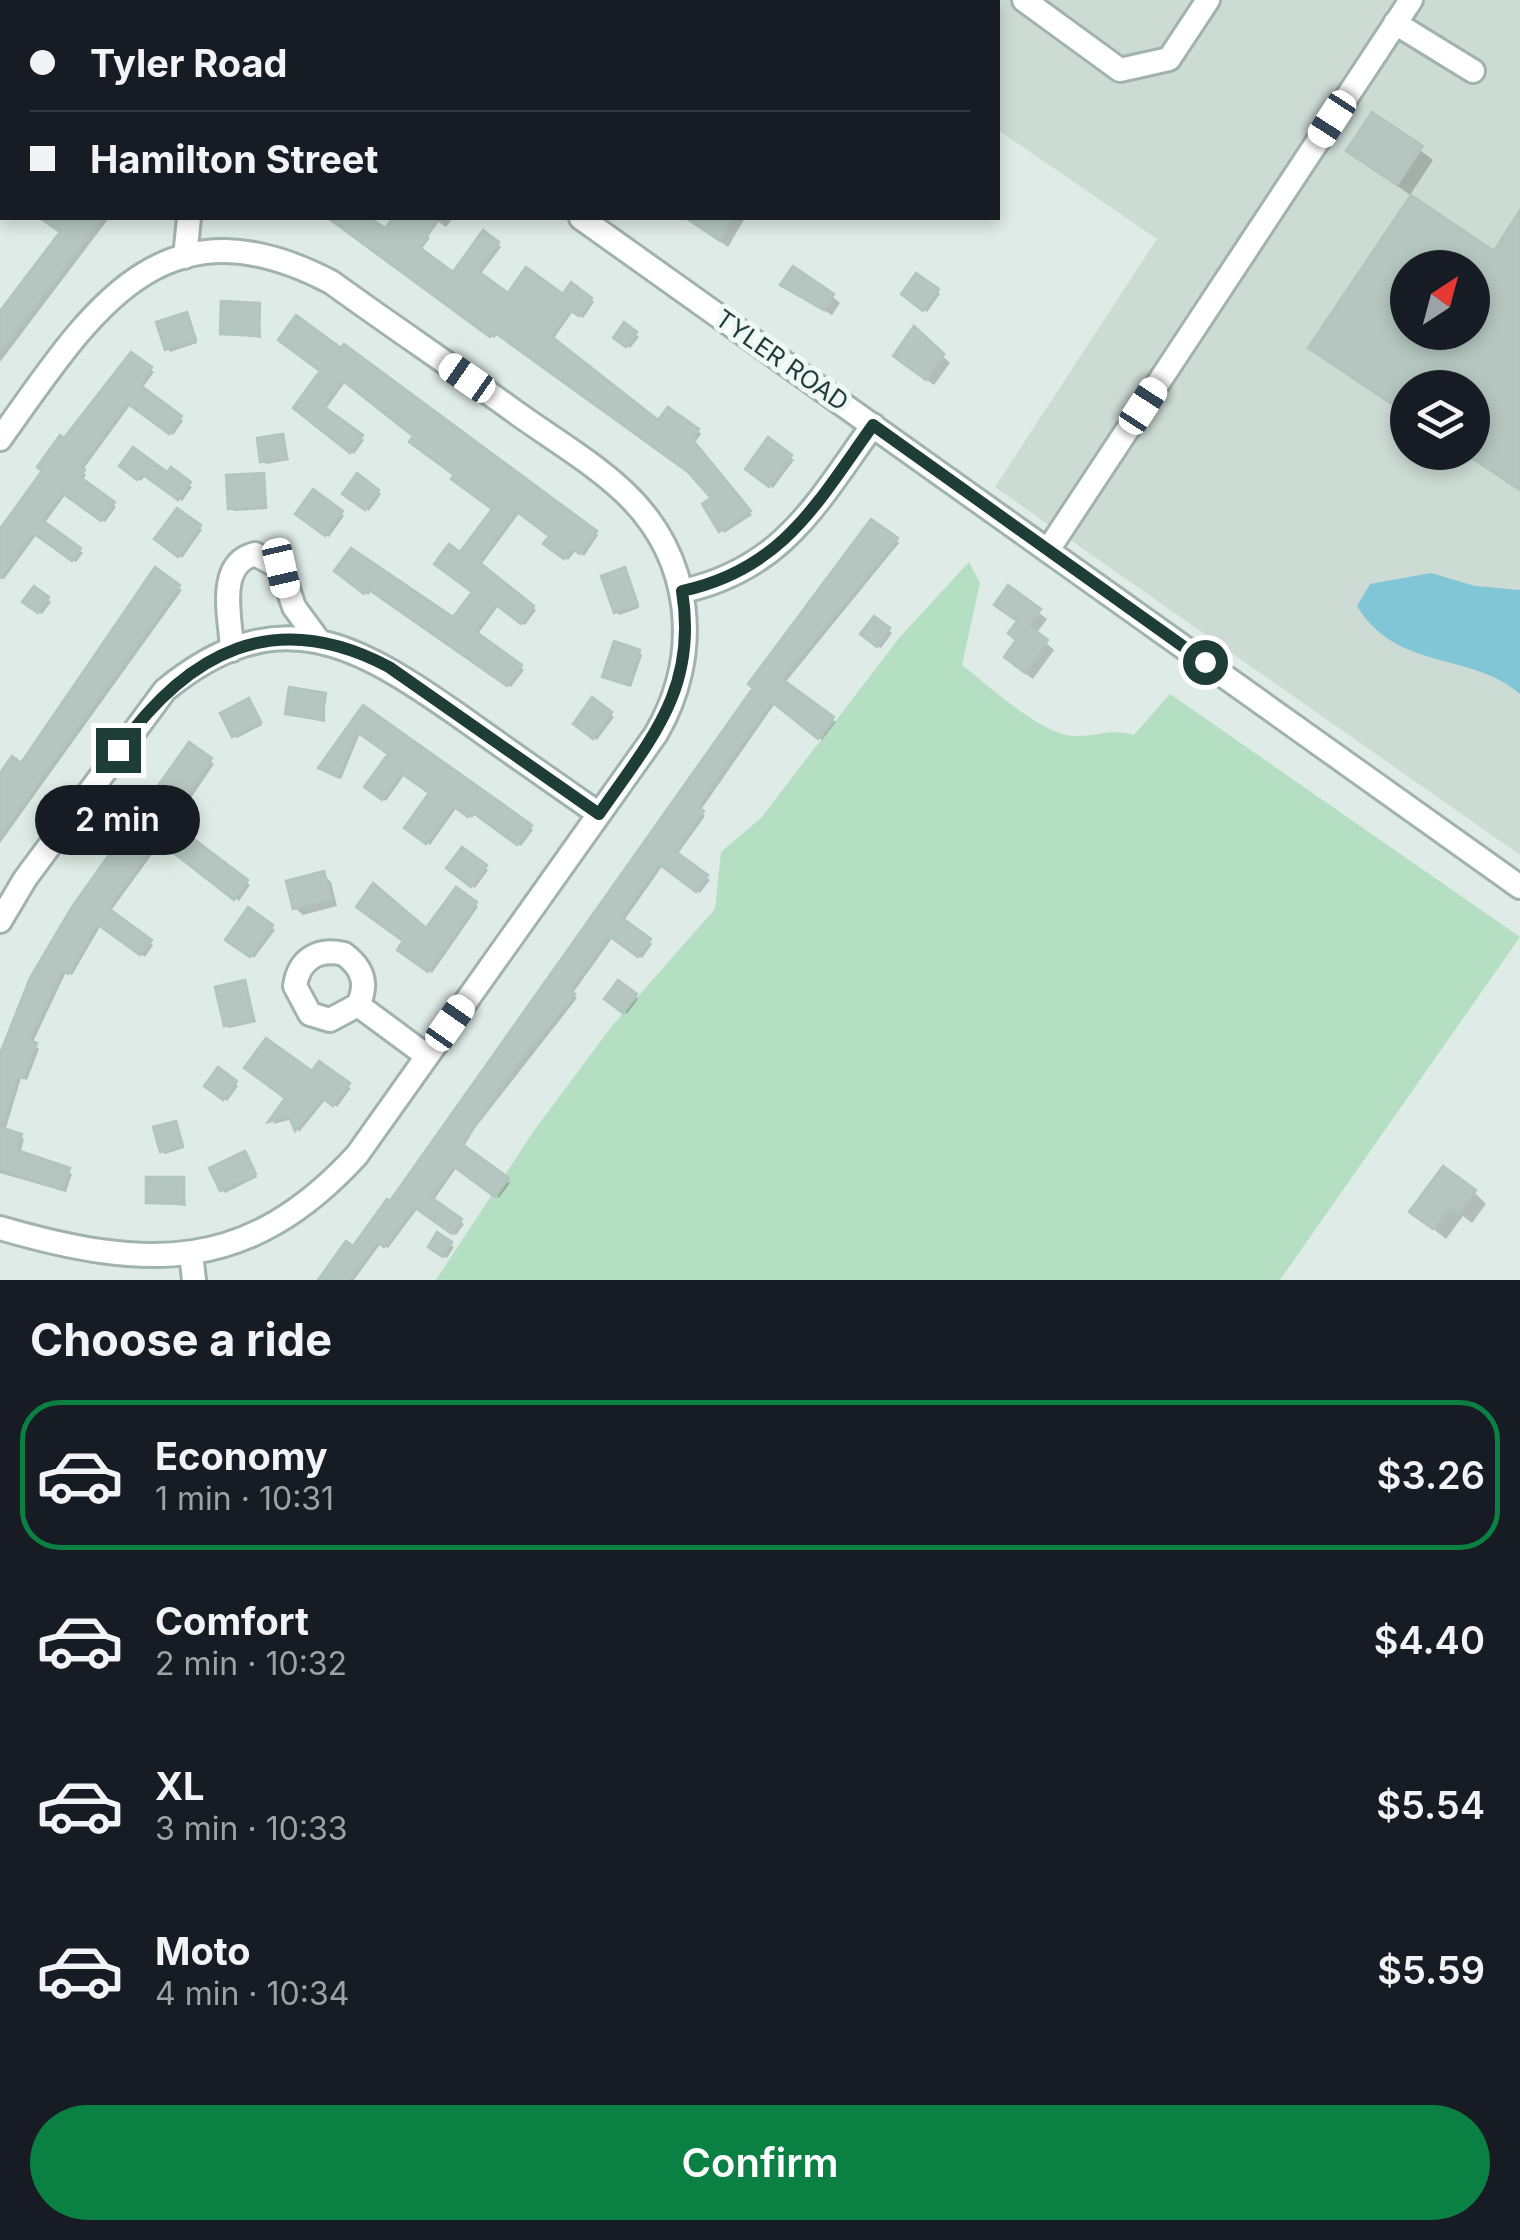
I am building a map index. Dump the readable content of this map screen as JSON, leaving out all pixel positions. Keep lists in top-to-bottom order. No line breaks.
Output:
{"streets":{"street":["TYLER ROAD"]},"north":"top right","page":{"banner":["Tyler Road","Hamilton Street"],"bubble":"2 min","heading":"Choose a ride","list":[{"name":"Economy","note":"1 min · 10:31","value":"$3.26"},{"name":"Comfort","note":"2 min · 10:32","value":"$4.40"},{"name":"XL","note":"3 min · 10:33","value":"$5.54"},{"name":"Moto","note":"4 min · 10:34","value":"$5.59"}],"buttons":"Confirm"}}
